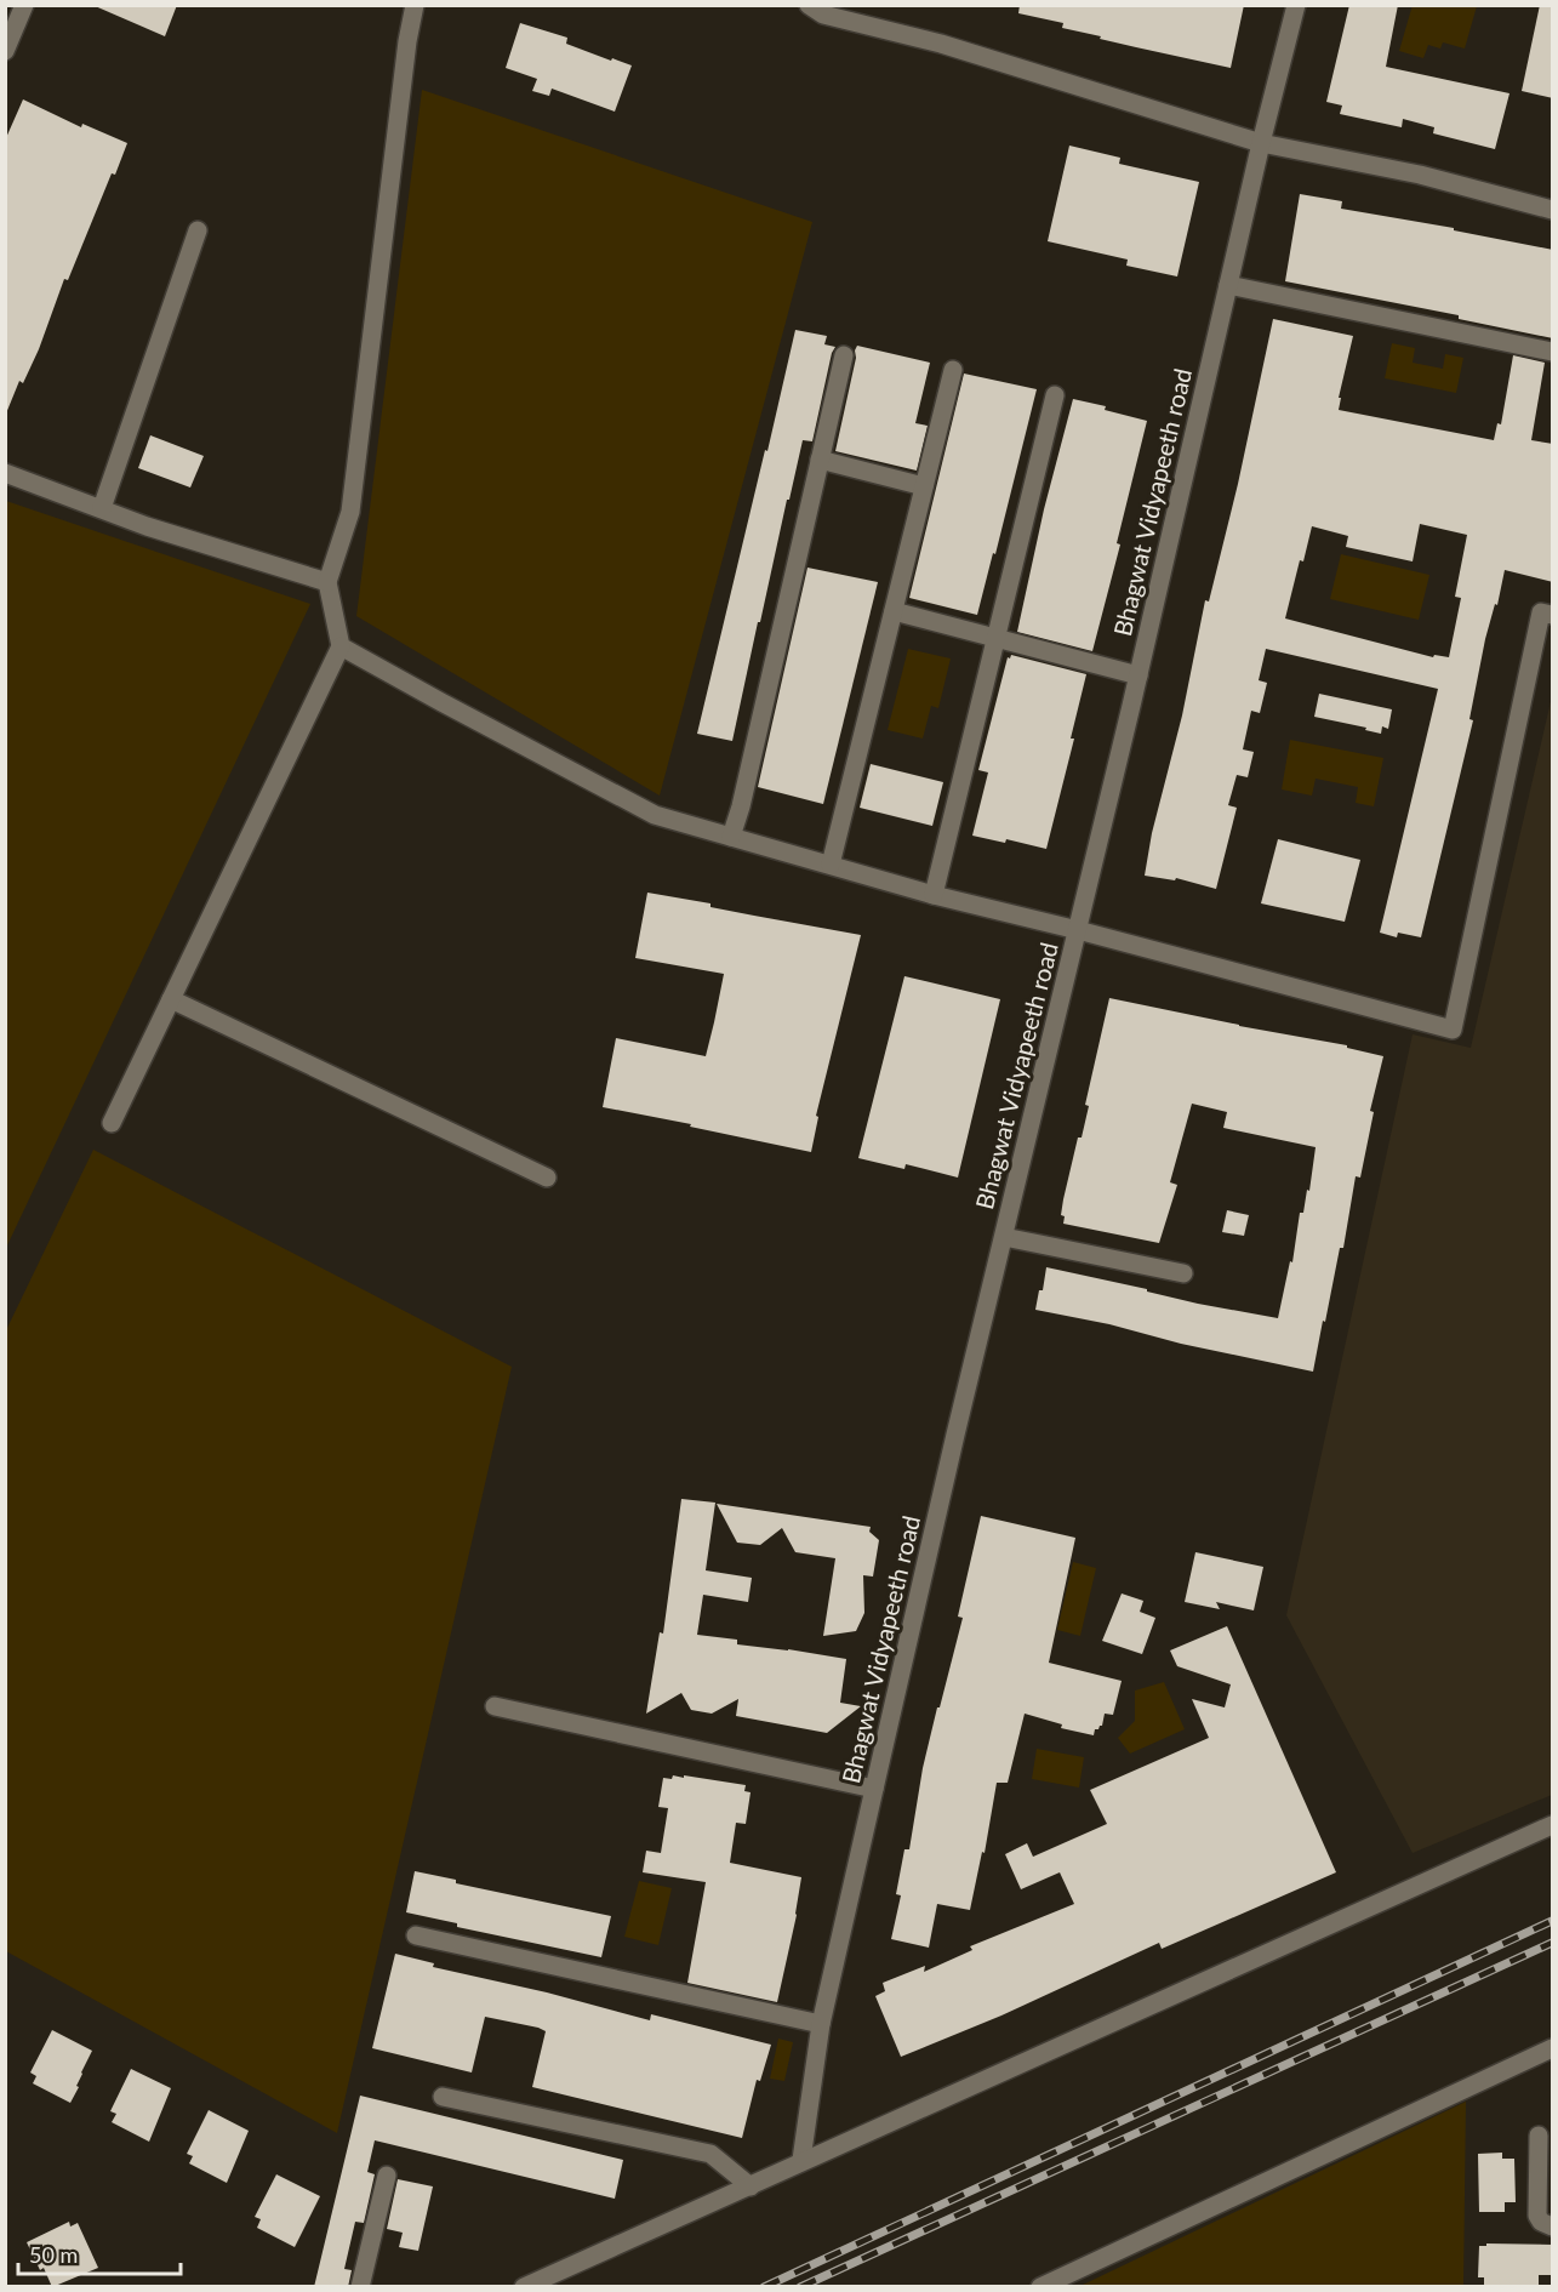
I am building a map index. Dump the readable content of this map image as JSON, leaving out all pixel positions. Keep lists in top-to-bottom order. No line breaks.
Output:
{"streets":{"street":["Bhagwat Vidyapeeth road"]},"scale_bar":"50 m"}
